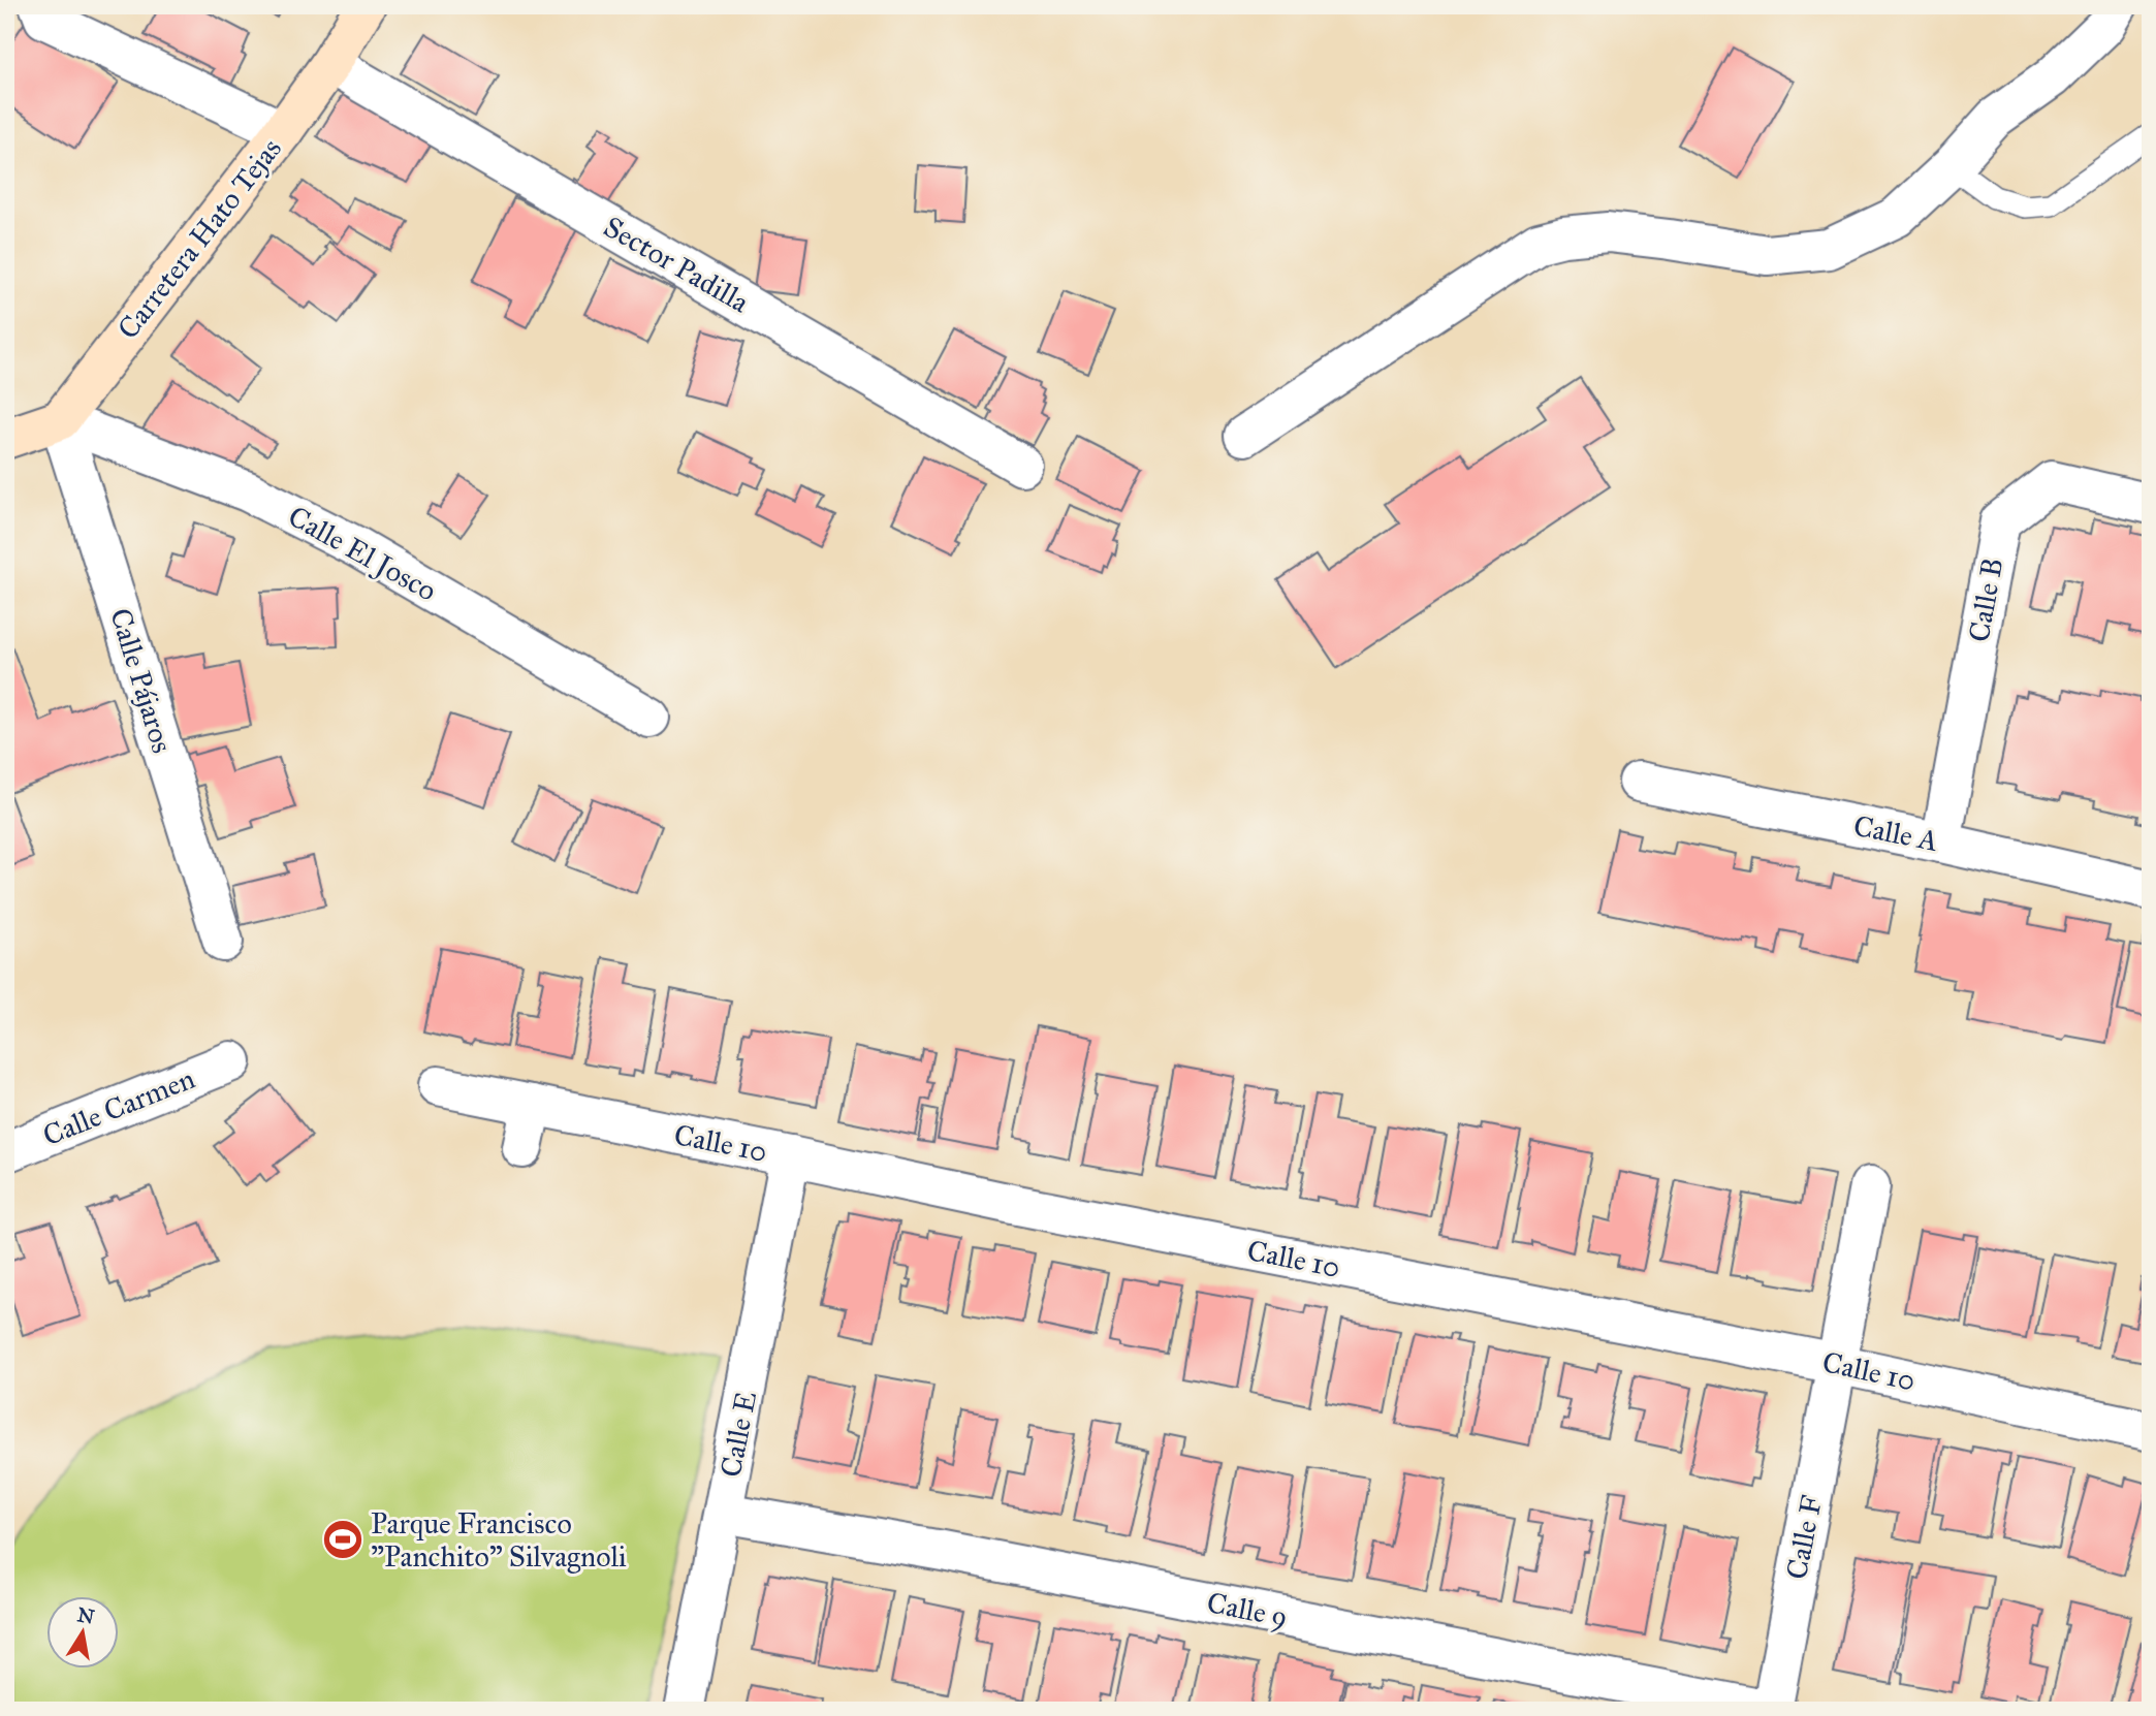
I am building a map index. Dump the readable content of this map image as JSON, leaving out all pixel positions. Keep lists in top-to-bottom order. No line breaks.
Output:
{"streets":{"street":["Carretera Hato Tejas","Sector Padilla","Calle El Josco","Calle B","Calle Pájaros","Calle A","Calle Carmen","Calle 10","Calle E","Calle F","Calle 9"]},"crossings":[["Carretera Hato Tejas","Sector Padilla"],["Carretera Hato Tejas","Calle El Josco"],["Carretera Hato Tejas","Calle Pájaros"],["Calle El Josco","Calle Pájaros"],["Calle B","Calle A"],["Calle 10","Calle E"],["Calle 10","Calle F"],["Calle E","Calle 9"],["Calle F","Calle 9"]],"places":{"sports":["Parque Francisco \"Panchito\" Silvagnoli"]},"north":"top"}
